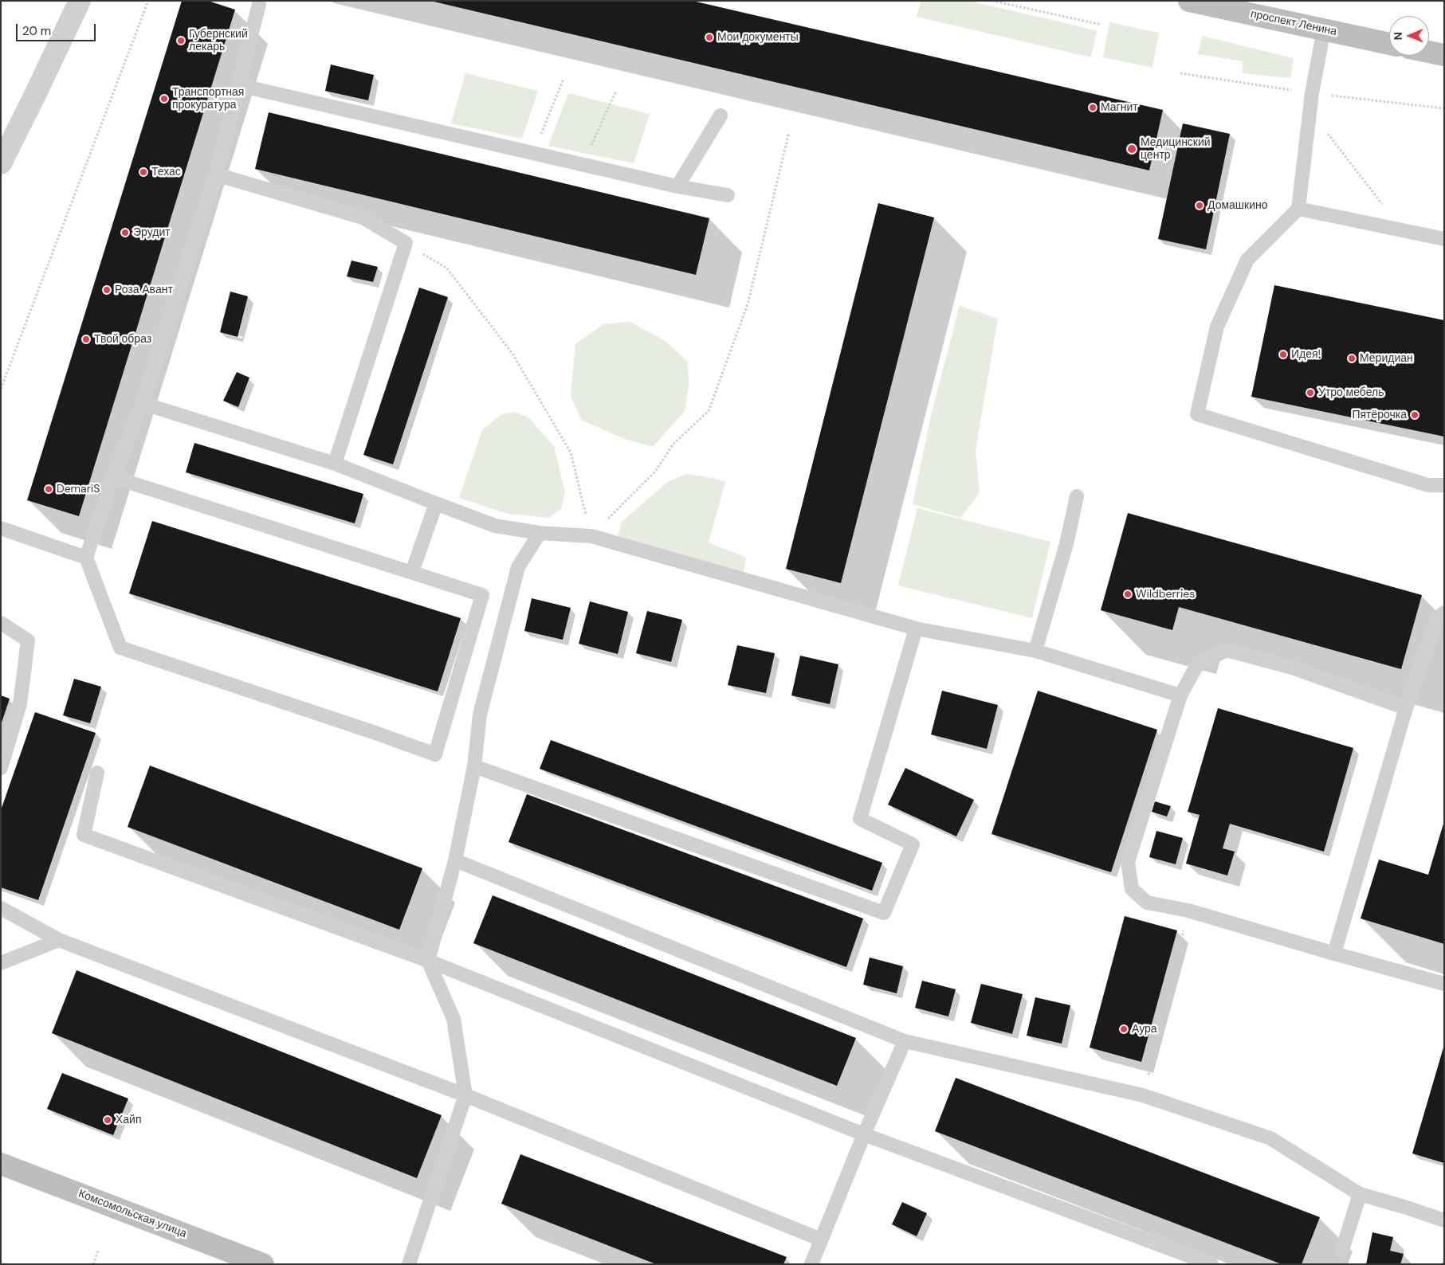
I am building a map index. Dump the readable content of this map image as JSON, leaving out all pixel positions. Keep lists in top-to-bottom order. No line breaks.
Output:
{"streets":{"main road":["проспект Ленина","Комсомольская улица"]},"places":["Мои документы","Губернский лекарь","Транспортная прокуратура","Магнит","Медицинский центр","Техас","Домашкино","Эрудит","Роза Авант","Твой образ","Идея!","Меридиан","Утро мебель","Пятёрочка","DemariS","Wildberries","Аура","Хайп"],"scale_bar":"20 m","north":"left"}
